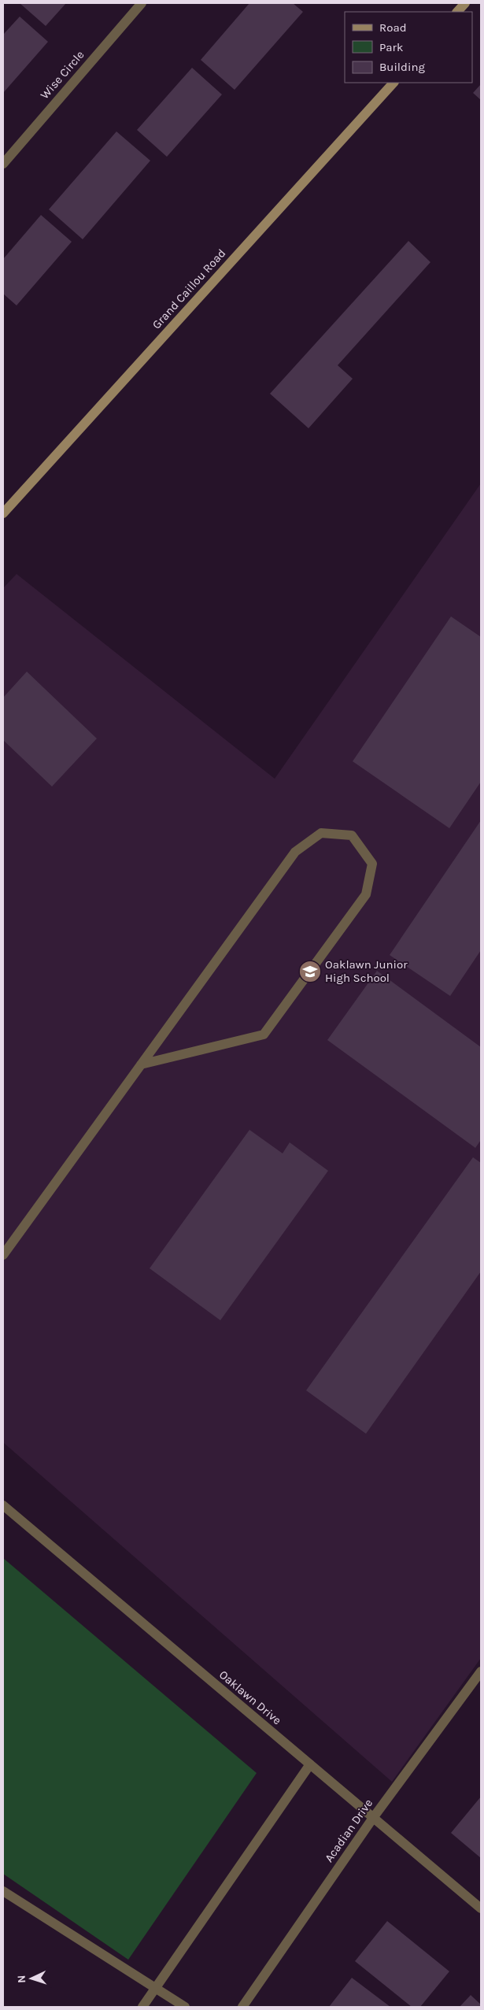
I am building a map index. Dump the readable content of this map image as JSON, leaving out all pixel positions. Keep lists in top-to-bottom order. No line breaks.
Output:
{"streets":{"main road":["Grand Caillou Road"],"street":["Wise Circle","Oaklawn Drive","Acadian Drive"]},"crossings":[["Oaklawn Drive","Acadian Drive"]],"places":{"school or university":["Oaklawn Junior High School"]},"legend":["Road","Park","Building"],"north":"left"}
